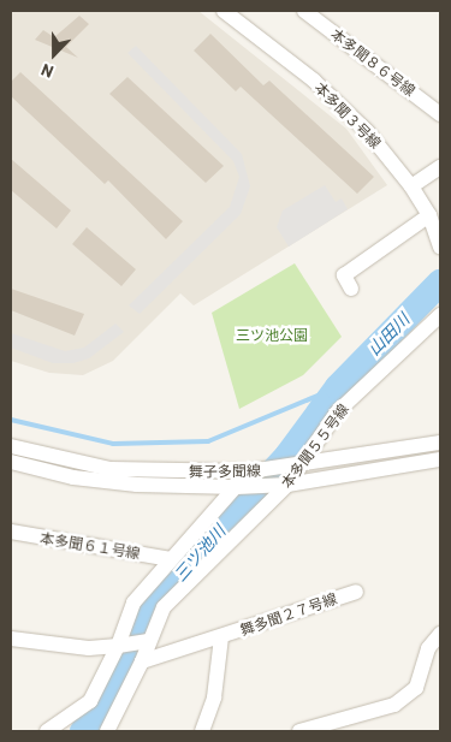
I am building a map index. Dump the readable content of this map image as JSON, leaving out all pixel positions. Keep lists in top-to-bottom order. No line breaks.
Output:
{"streets":{"street":["本多聞８６号線","本多聞３号線","本多聞５５号線","舞子多聞線","本多聞６１号線","舞多聞２７号線"]},"crossings":[["本多聞５５号線","舞子多聞線"],["本多聞５５号線","舞多聞２７号線"]],"water":["山田川","三ツ池川"],"parks":["三ツ池公園"],"north":"bottom"}
